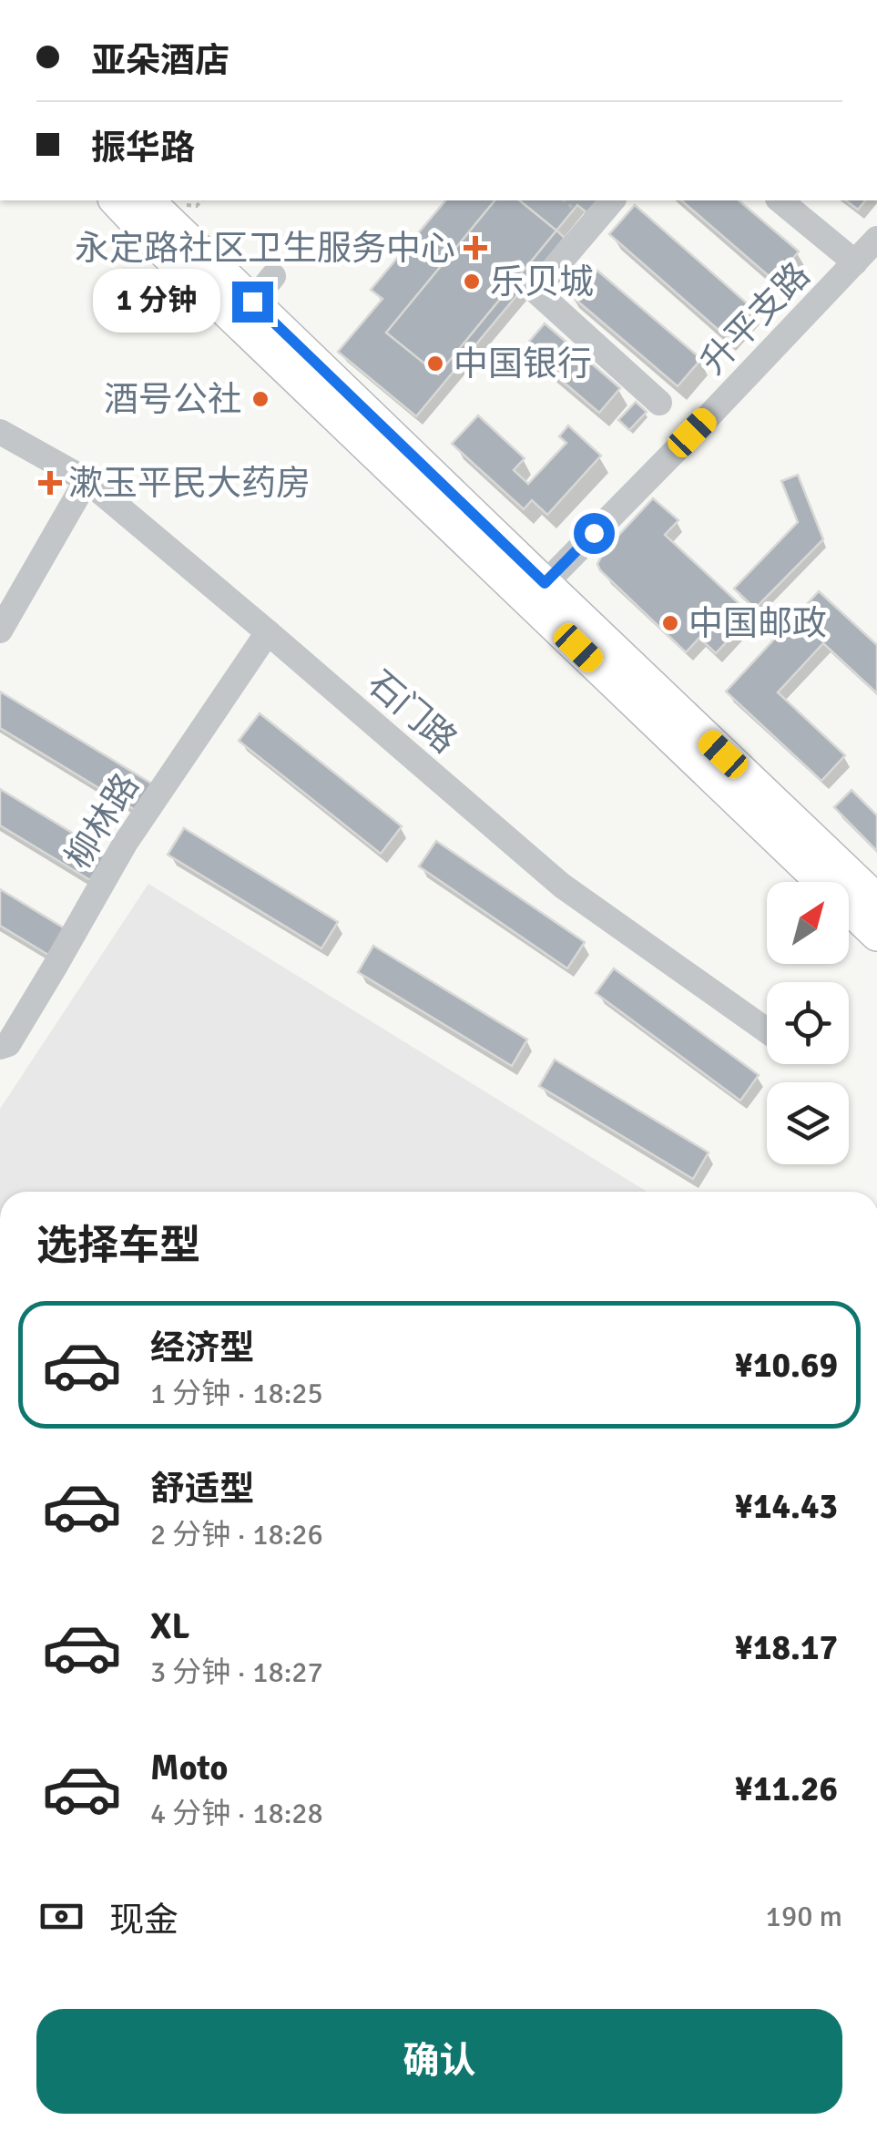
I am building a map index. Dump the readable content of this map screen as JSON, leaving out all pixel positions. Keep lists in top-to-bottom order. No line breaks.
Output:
{"streets":{"street":["升平支路","石门路","柳林路"]},"crossings":[["石门路","柳林路"]],"places":{"health":["永定路社区卫生服务中心","漱玉平民大药房"],"other":["乐贝城","中国银行","酒号公社","中国邮政"]},"north":"top right","page":{"banner":["亚朵酒店","振华路"],"bubble":"1 分钟","heading":"选择车型","list":[{"name":"经济型","note":"1 分钟 · 18:25","value":"¥10.69"},{"name":"舒适型","note":"2 分钟 · 18:26","value":"¥14.43"},{"name":"XL","note":"3 分钟 · 18:27","value":"¥18.17"},{"name":"Moto","note":"4 分钟 · 18:28","value":"¥11.26"}],"pay":["现金","190 m"],"buttons":"确认"}}
